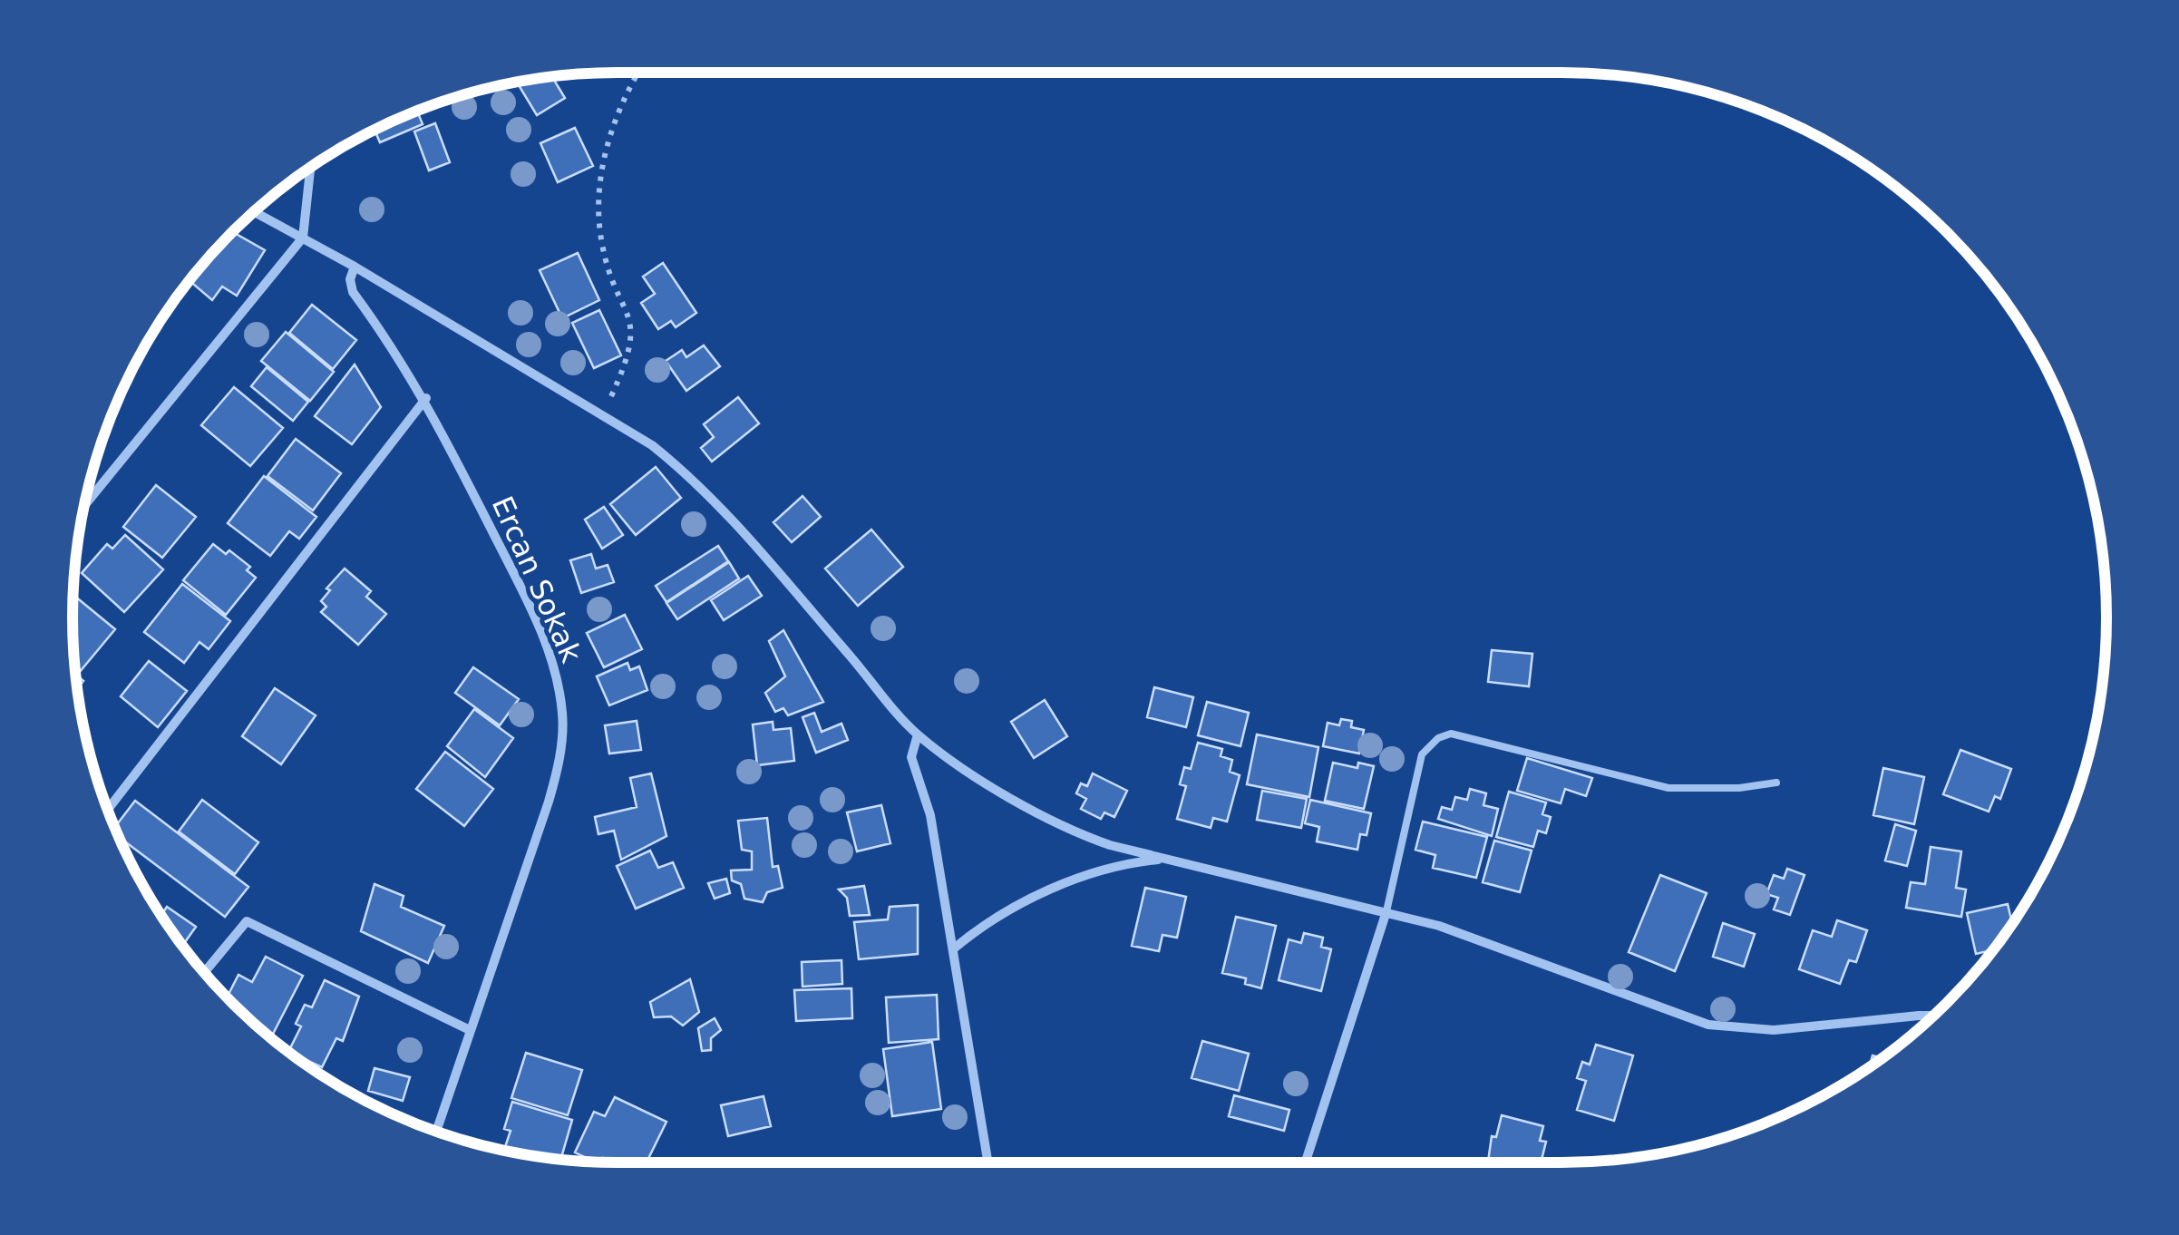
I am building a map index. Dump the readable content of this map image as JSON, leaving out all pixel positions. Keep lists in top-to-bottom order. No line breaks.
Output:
{"streets":{"street":["Ercan Sokak"]}}
